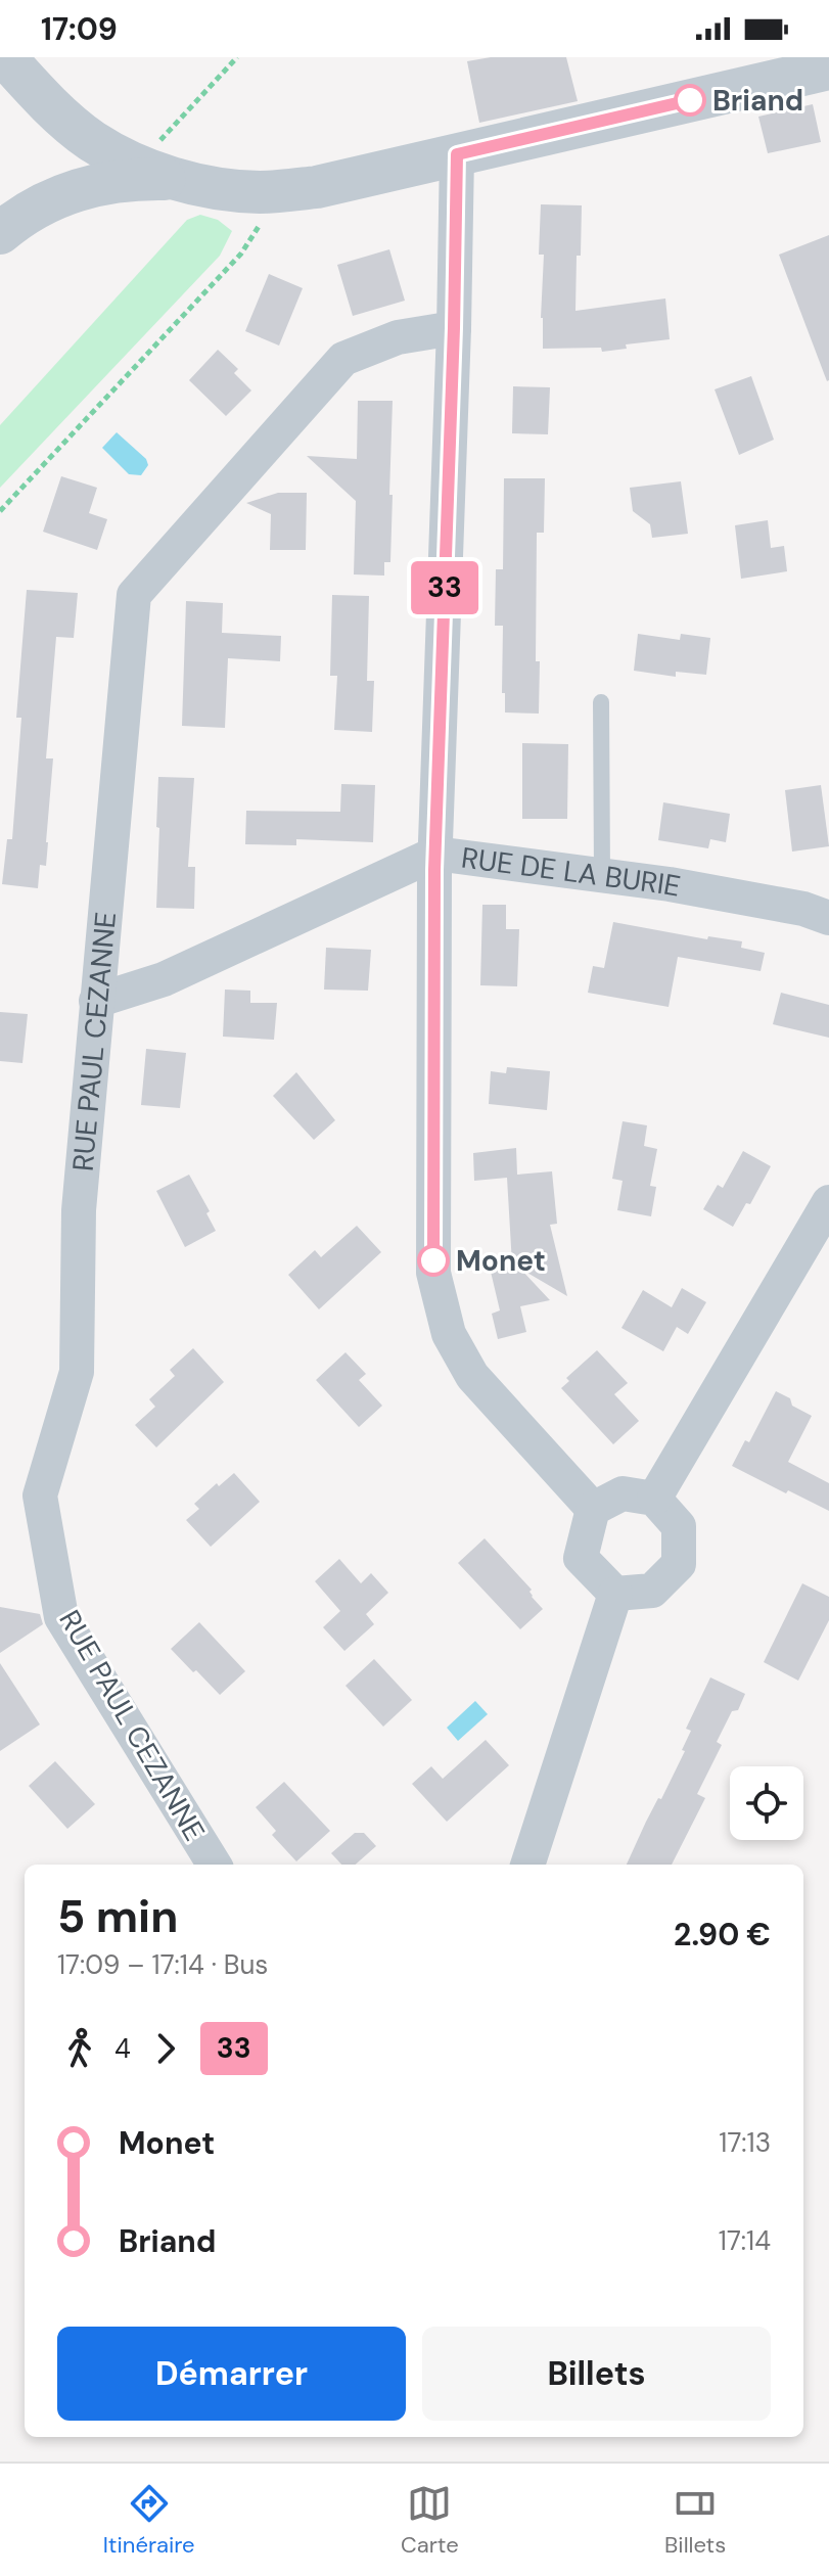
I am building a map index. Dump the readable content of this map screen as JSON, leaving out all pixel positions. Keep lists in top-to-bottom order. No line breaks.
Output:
{"streets":{"street":["RUE DE LA BURIE","RUE PAUL CEZANNE"]},"crossings":[["RUE DE LA BURIE","RUE PAUL CEZANNE"]],"places":["Briand","Monet"],"lines":["bus line 33"],"page":{"status":"17:09","on_map":"33","heading":["5 min","17:09 – 17:14 · Bus","2.90 €"],"legs":["4","33"],"list":[{"name":"Monet","value":"17:13"},{"name":"Briand","value":"17:14"}],"buttons":["Démarrer","Billets"],"tabs":["Itinéraire","Carte","Billets"]}}
